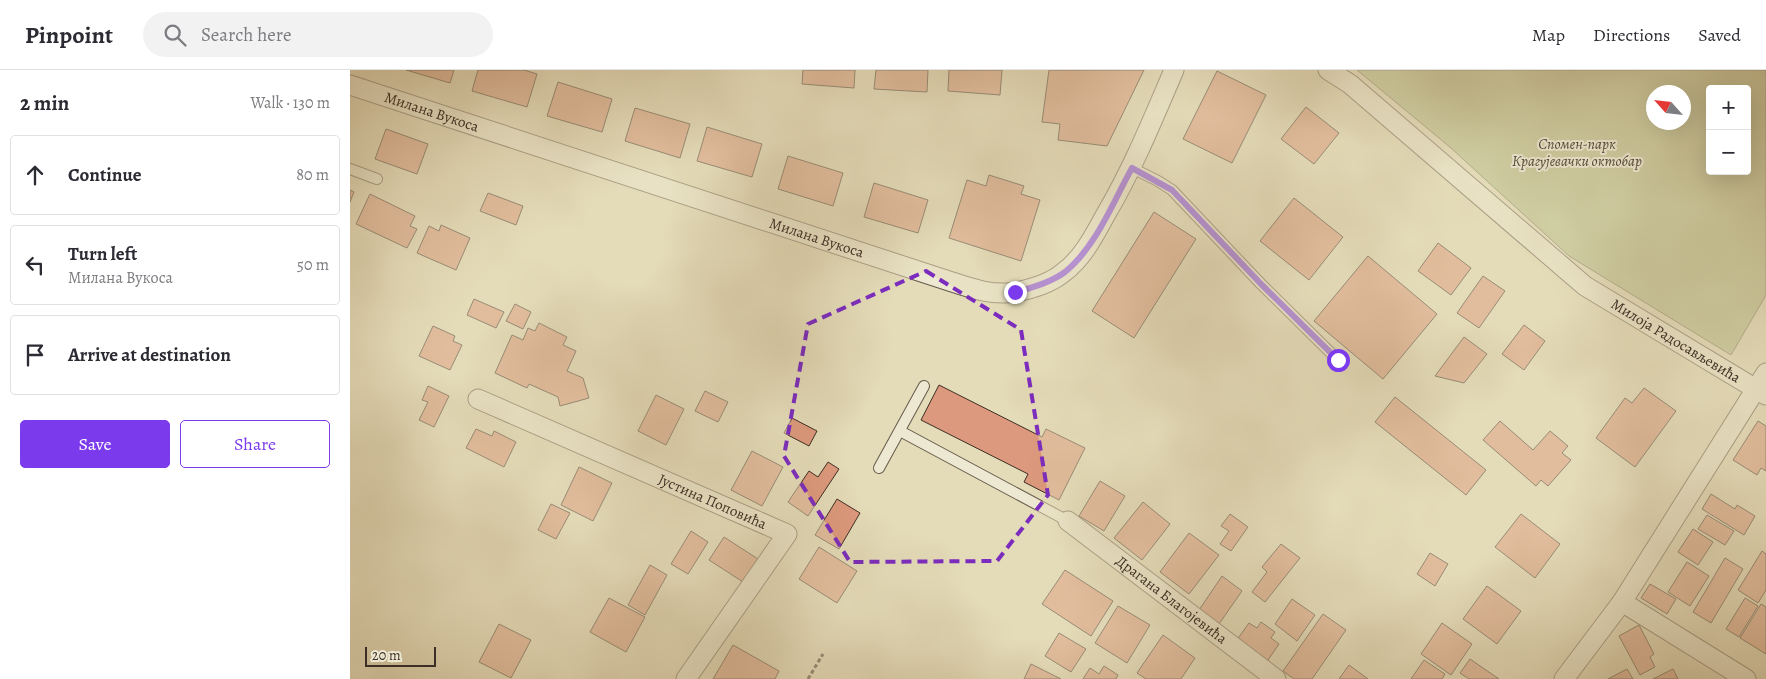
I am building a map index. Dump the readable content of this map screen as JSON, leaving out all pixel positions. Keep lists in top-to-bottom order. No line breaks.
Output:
{"streets":{"street":["Милана Вукоса","Милоја Радосављевића","Јустина Поповића","Драгана Благојевића"]},"parks":["Спомен-парк Крагујевачки октобар"],"scale_bar":"20 m","north":"top left","page":{"header":"Pinpoint","search":"Search here","nav":["Map","Directions","Saved"],"heading":["2 min","Walk · 130 m"],"map_buttons":["+","−"],"list":[["Continue","80 m"],["Turn left","Милана Вукоса","50 m"],"Arrive at destination"],"buttons":["Save","Share"],"scale":"20 m"}}
